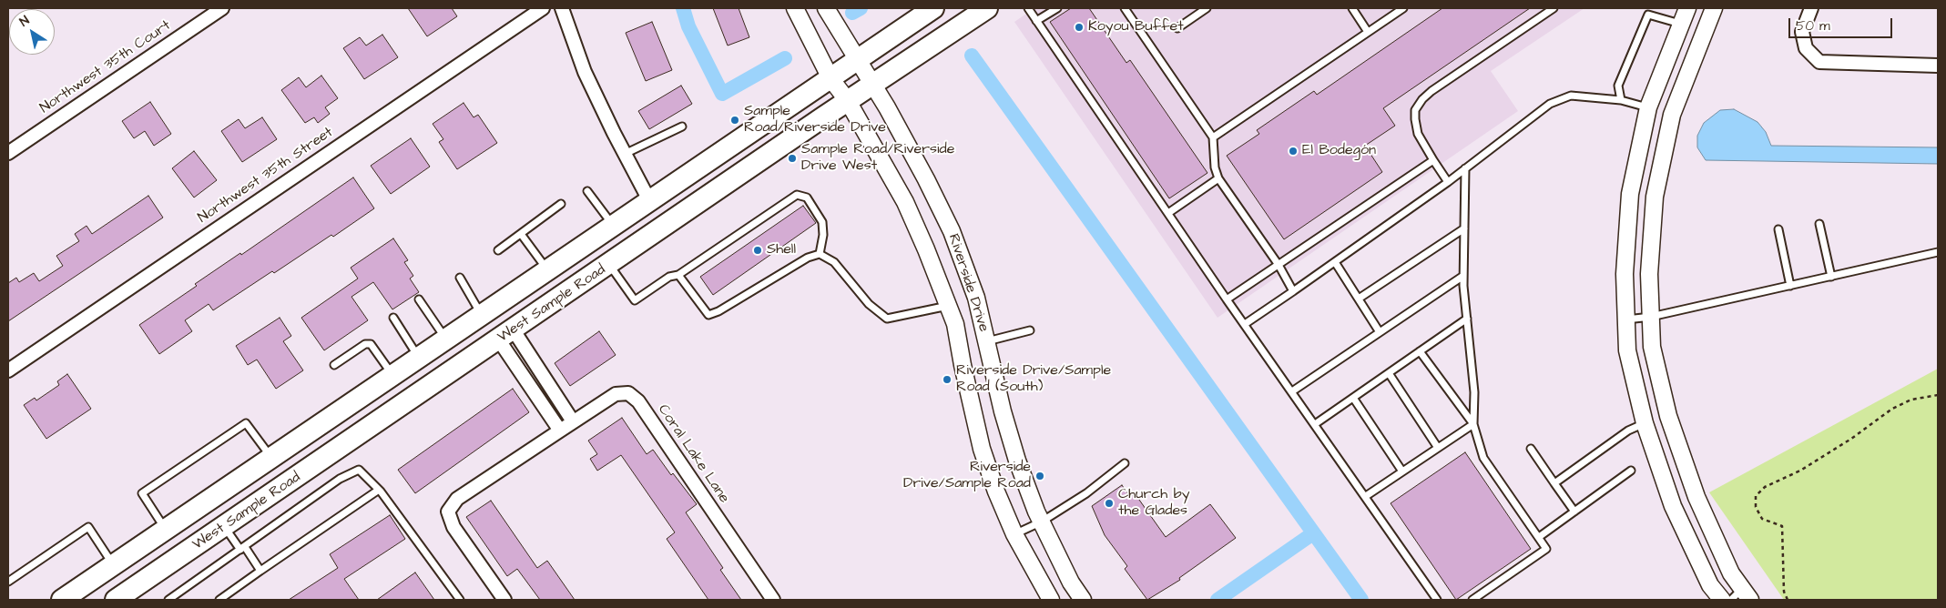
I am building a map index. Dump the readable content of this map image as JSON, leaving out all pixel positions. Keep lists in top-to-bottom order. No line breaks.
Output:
{"streets":{"main road":["West Sample Road"],"street":["Northwest 35th Court","Northwest 35th Street","Riverside Drive","Coral Lake Lane"]},"crossings":[["Riverside Drive","West Sample Road"]],"places":["Koyou Buffet","Sample Road/Riverside Drive","El Bodegón","Sample Road/Riverside Drive West","Shell","Riverside Drive/Sample Road (South)","Riverside Drive/Sample Road","Church by the Glades"],"scale_bar":"50 m","north":"top left"}
